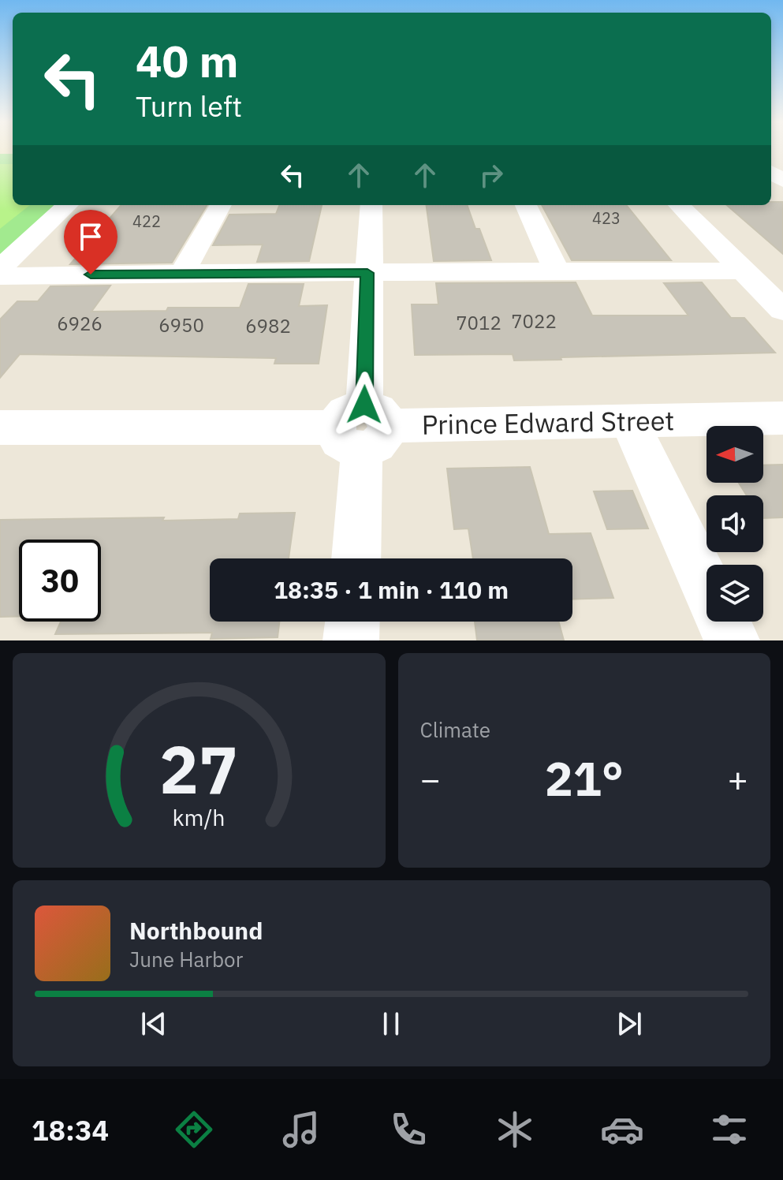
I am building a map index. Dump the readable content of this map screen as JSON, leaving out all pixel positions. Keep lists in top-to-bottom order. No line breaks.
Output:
{"streets":{"street":["Prince Edward Street"]},"house_numbers":["423","422","7022","7012","6926","6950","6982"],"north":"left","page":{"turn":["40 m","Turn left"],"limit":"30","trip":"18:35 · 1 min · 110 m","tile":"Climate","heat":["−","21°","+"],"song":["Northbound","June Harbor"],"tabs":"18:34","gauge":["27","km/h"]}}
